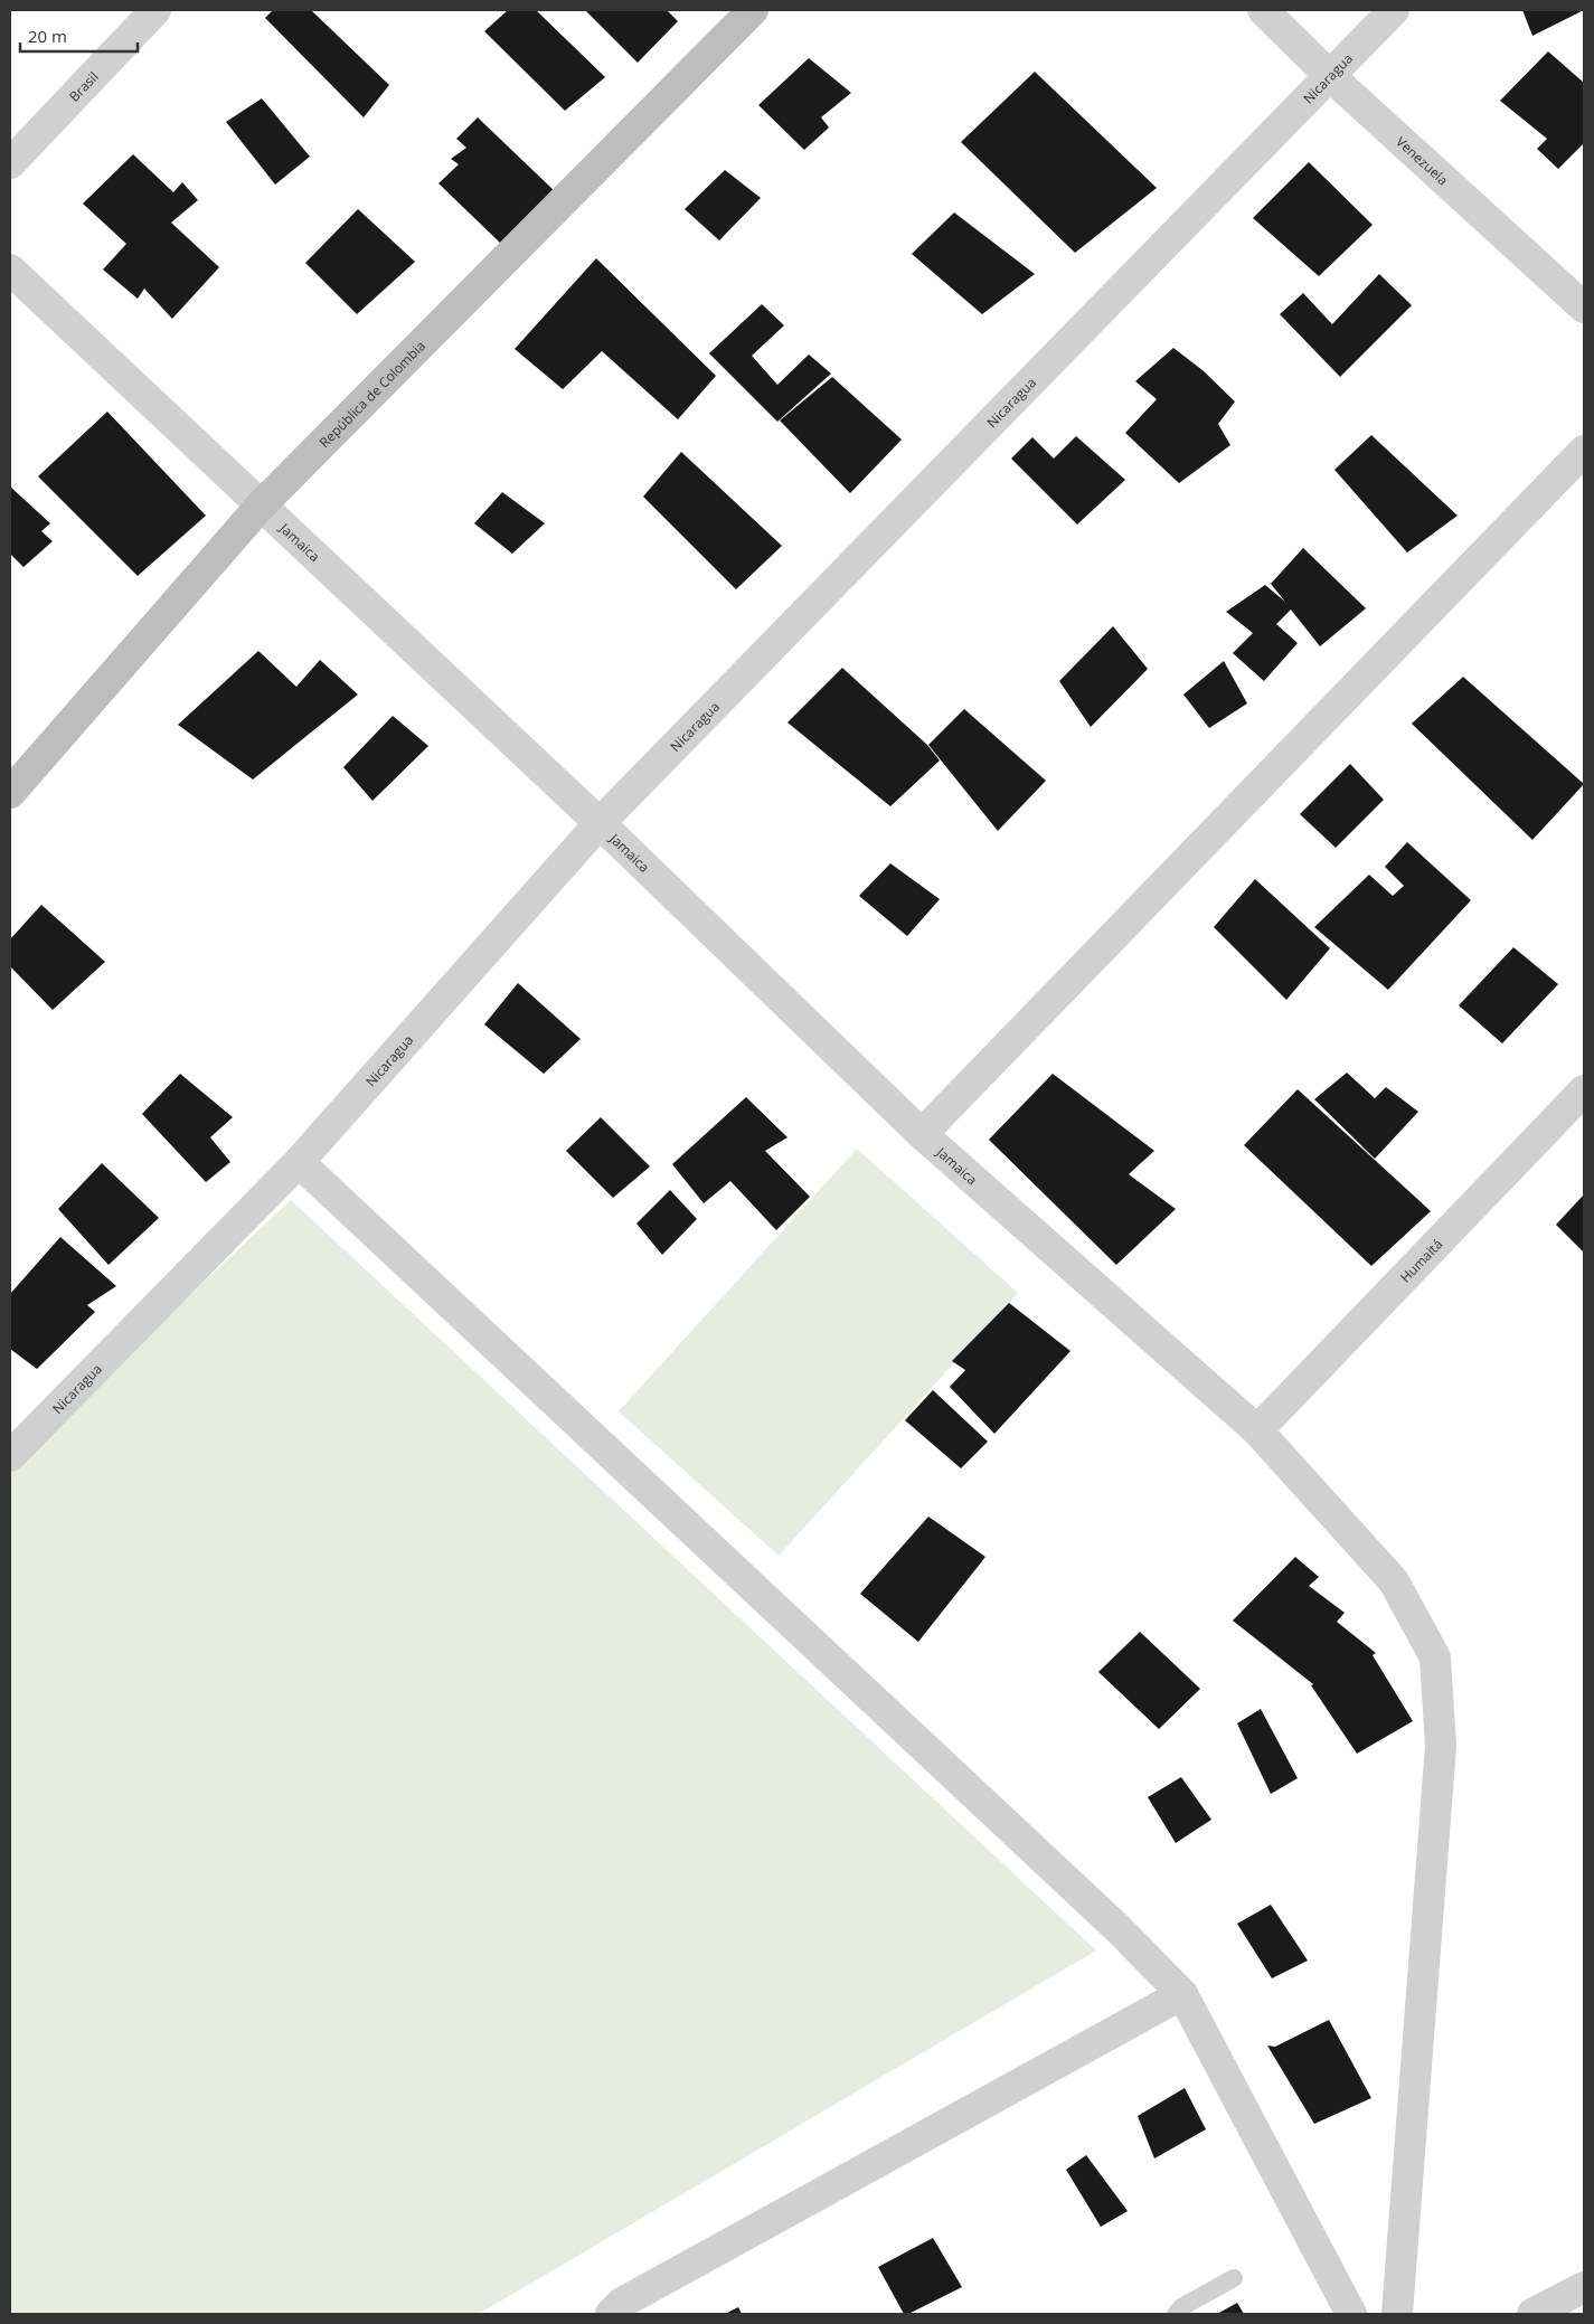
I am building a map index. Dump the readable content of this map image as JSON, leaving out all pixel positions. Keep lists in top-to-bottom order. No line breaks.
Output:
{"streets":{"street":["Nicaragua","Brasil","Venezuela","República de Colombia","Jamaica","Humaitá"]},"crossings":[["Nicaragua","Venezuela"],["Nicaragua","Jamaica"],["República de Colombia","Jamaica"],["Jamaica","Humaitá"]],"scale_bar":"20 m"}
